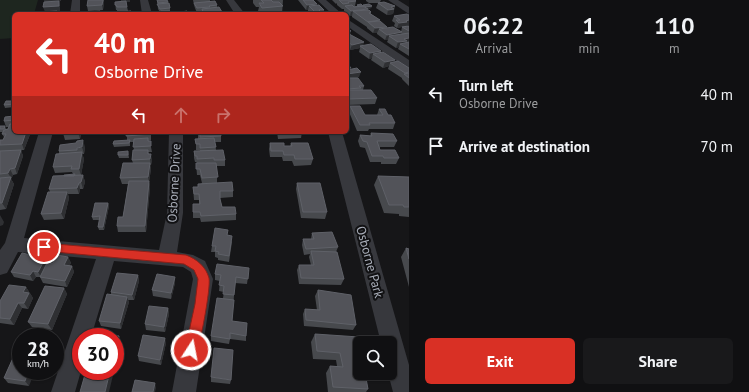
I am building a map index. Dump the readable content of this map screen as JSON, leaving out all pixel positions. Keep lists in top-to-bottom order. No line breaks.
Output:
{"streets":{"street":["Osborne Drive","Osborne Park"]},"page":{"eta":["06:22","Arrival","1","min","110","m"],"turn":["40 m","Osborne Drive"],"list":[{"name":"Turn left","note":"Osborne Drive","value":"40 m"},{"name":"Arrive at destination","value":"70 m"}],"speed":"28 km/h","limit":"30","buttons":["Exit","Share"]}}
